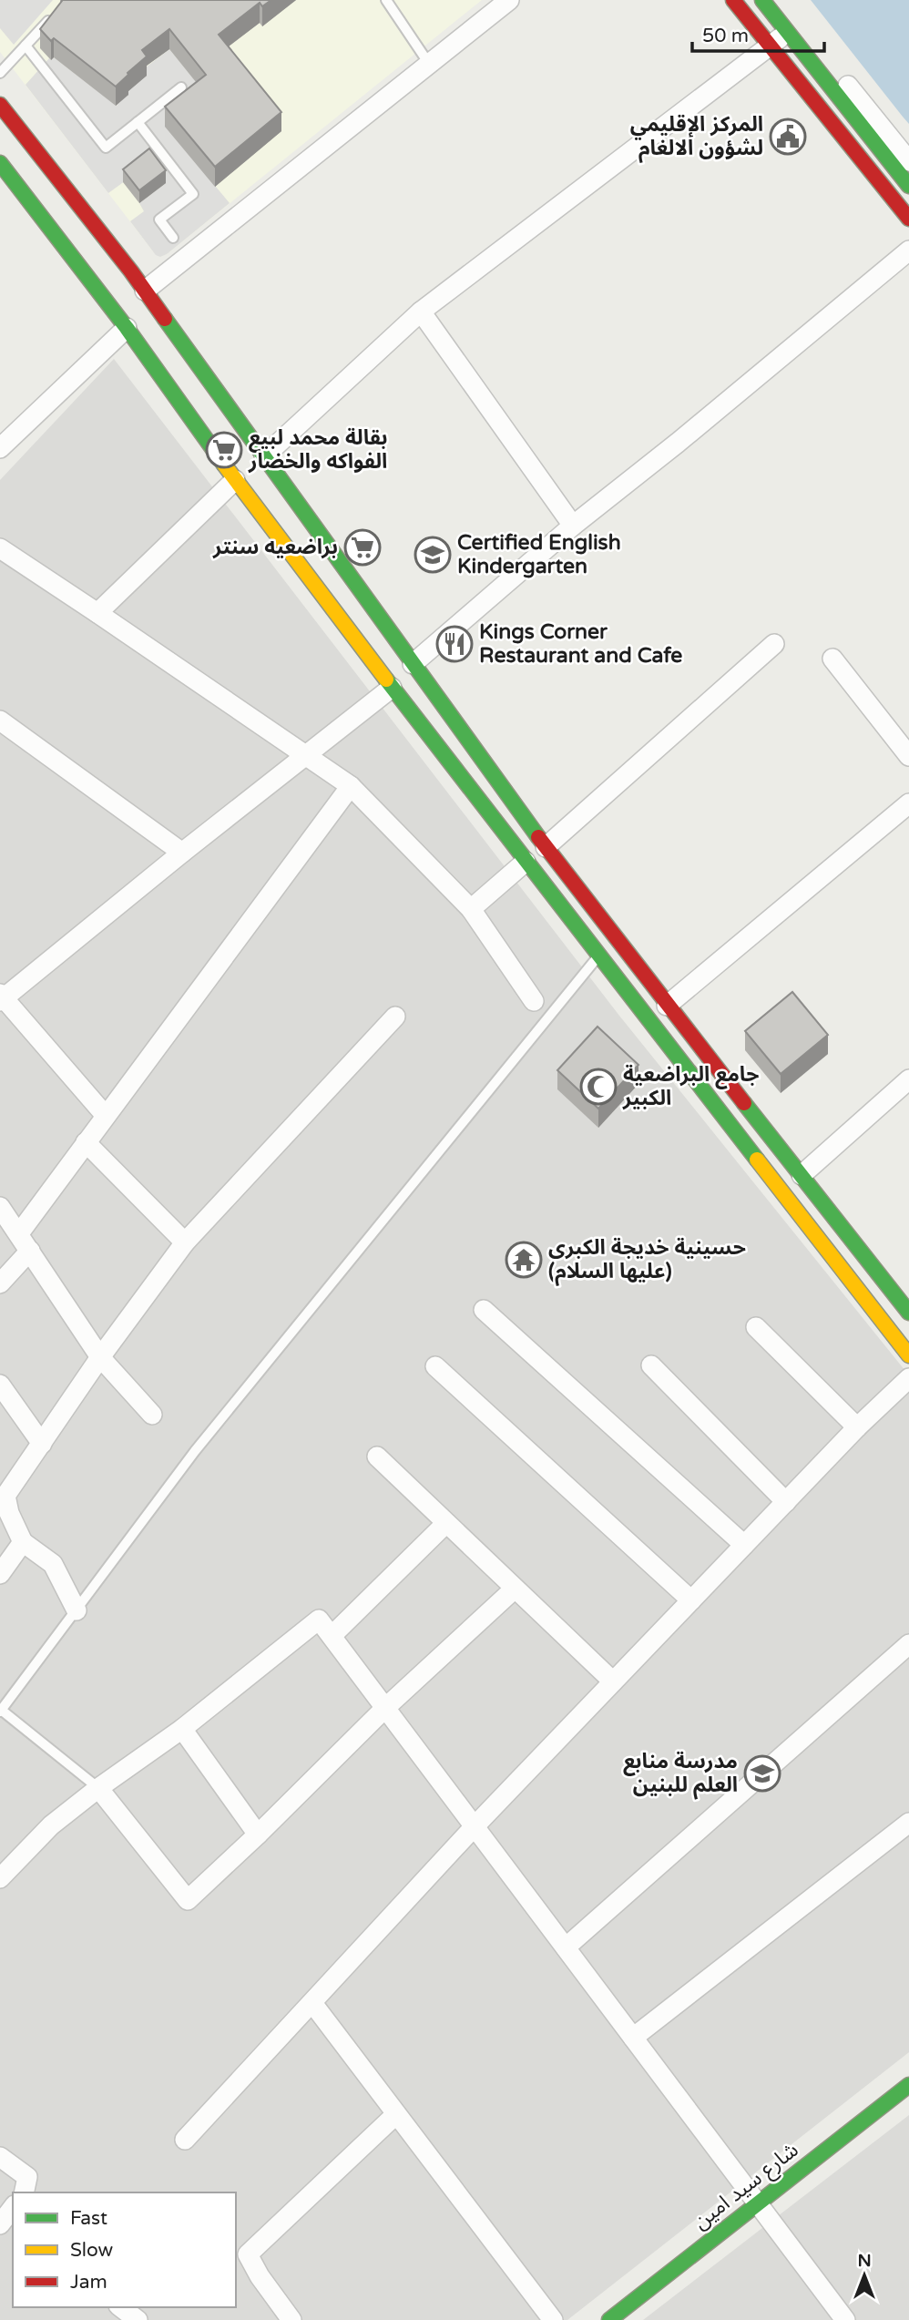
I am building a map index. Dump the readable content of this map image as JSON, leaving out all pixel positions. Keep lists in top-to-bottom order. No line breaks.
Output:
{"streets":{"main road":["شارع سيد امين"]},"places":{"public building":["المركز الإقليمي لشؤون الالغام"],"supermarket":["بقالة محمد لبيع الفواكه والخضار","براضعيه سنتر"],"school or university":["Certified English Kindergarten","مدرسة منابع العلم للبنين"],"restaurant":["Kings Corner Restaurant and Cafe"],"mosque":["جامع البراضعية الكبير"],"temple":["حسينية خديجة الكبرى (عليها السلام)"]},"legend":["Fast","Slow","Jam"],"scale_bar":"50 m","north":"top"}
